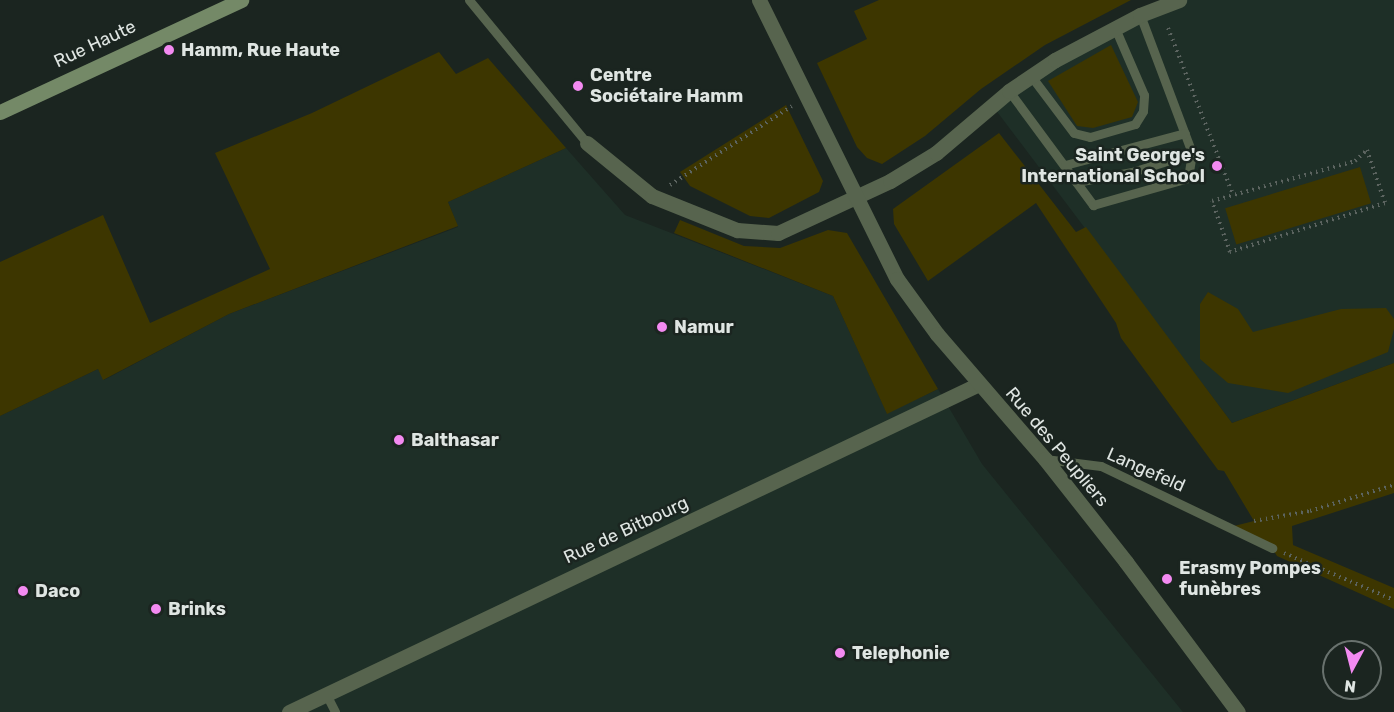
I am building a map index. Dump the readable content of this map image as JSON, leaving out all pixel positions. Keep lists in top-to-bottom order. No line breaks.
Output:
{"streets":{"main road":["Rue Haute"],"street":["Rue des Peupliers","Rue de Bitbourg"],"lane":["Langefeld"]},"crossings":[["Rue des Peupliers","Langefeld"],["Rue des Peupliers","Rue de Bitbourg"]],"places":["Hamm, Rue Haute","Centre Sociétaire Hamm","Saint George's International School","Namur","Balthasar","Erasmy Pompes funèbres","Daco","Brinks","Telephonie"],"north":"bottom"}
